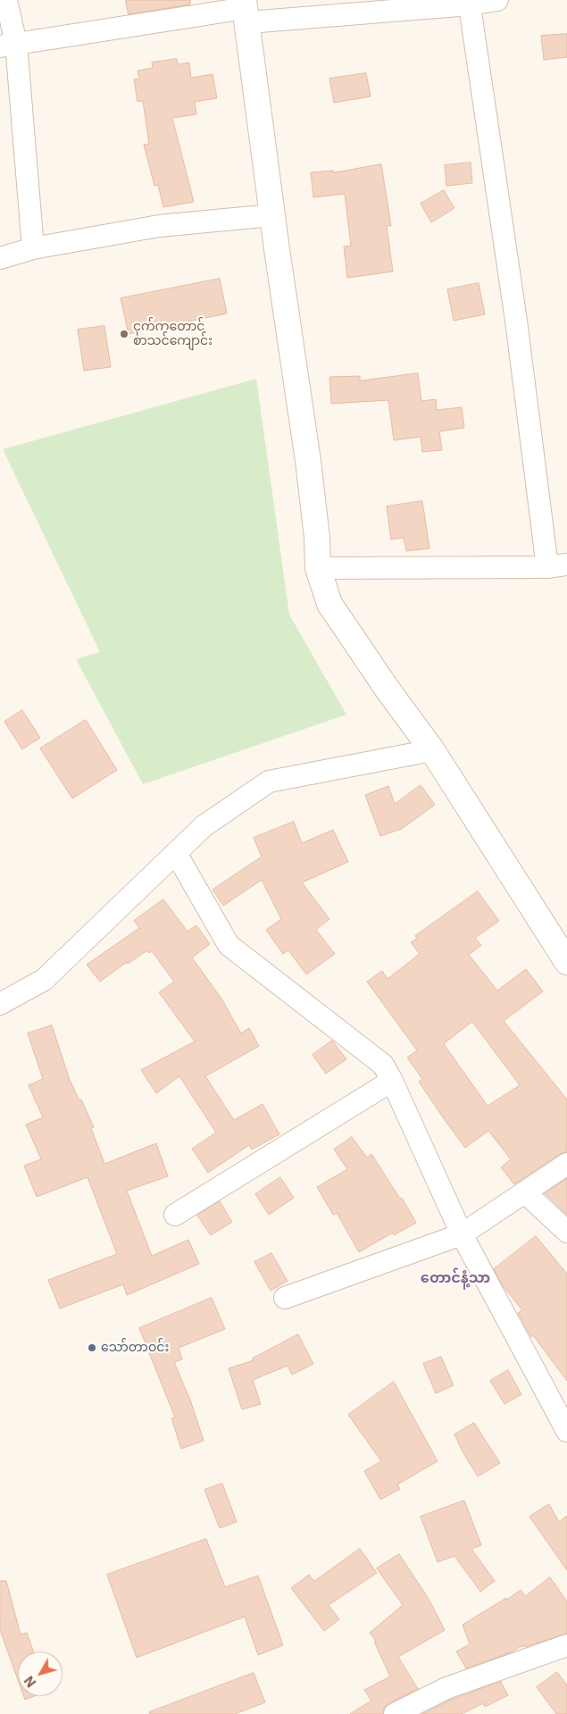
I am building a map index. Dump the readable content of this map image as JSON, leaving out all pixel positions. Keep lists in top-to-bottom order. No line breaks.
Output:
{"districts":["တောင်နံ့သာ"],"places":["ငှက်ကတောင် စာသင်ကျောင်း","သော်တာဝင်း"],"north":"bottom left"}
